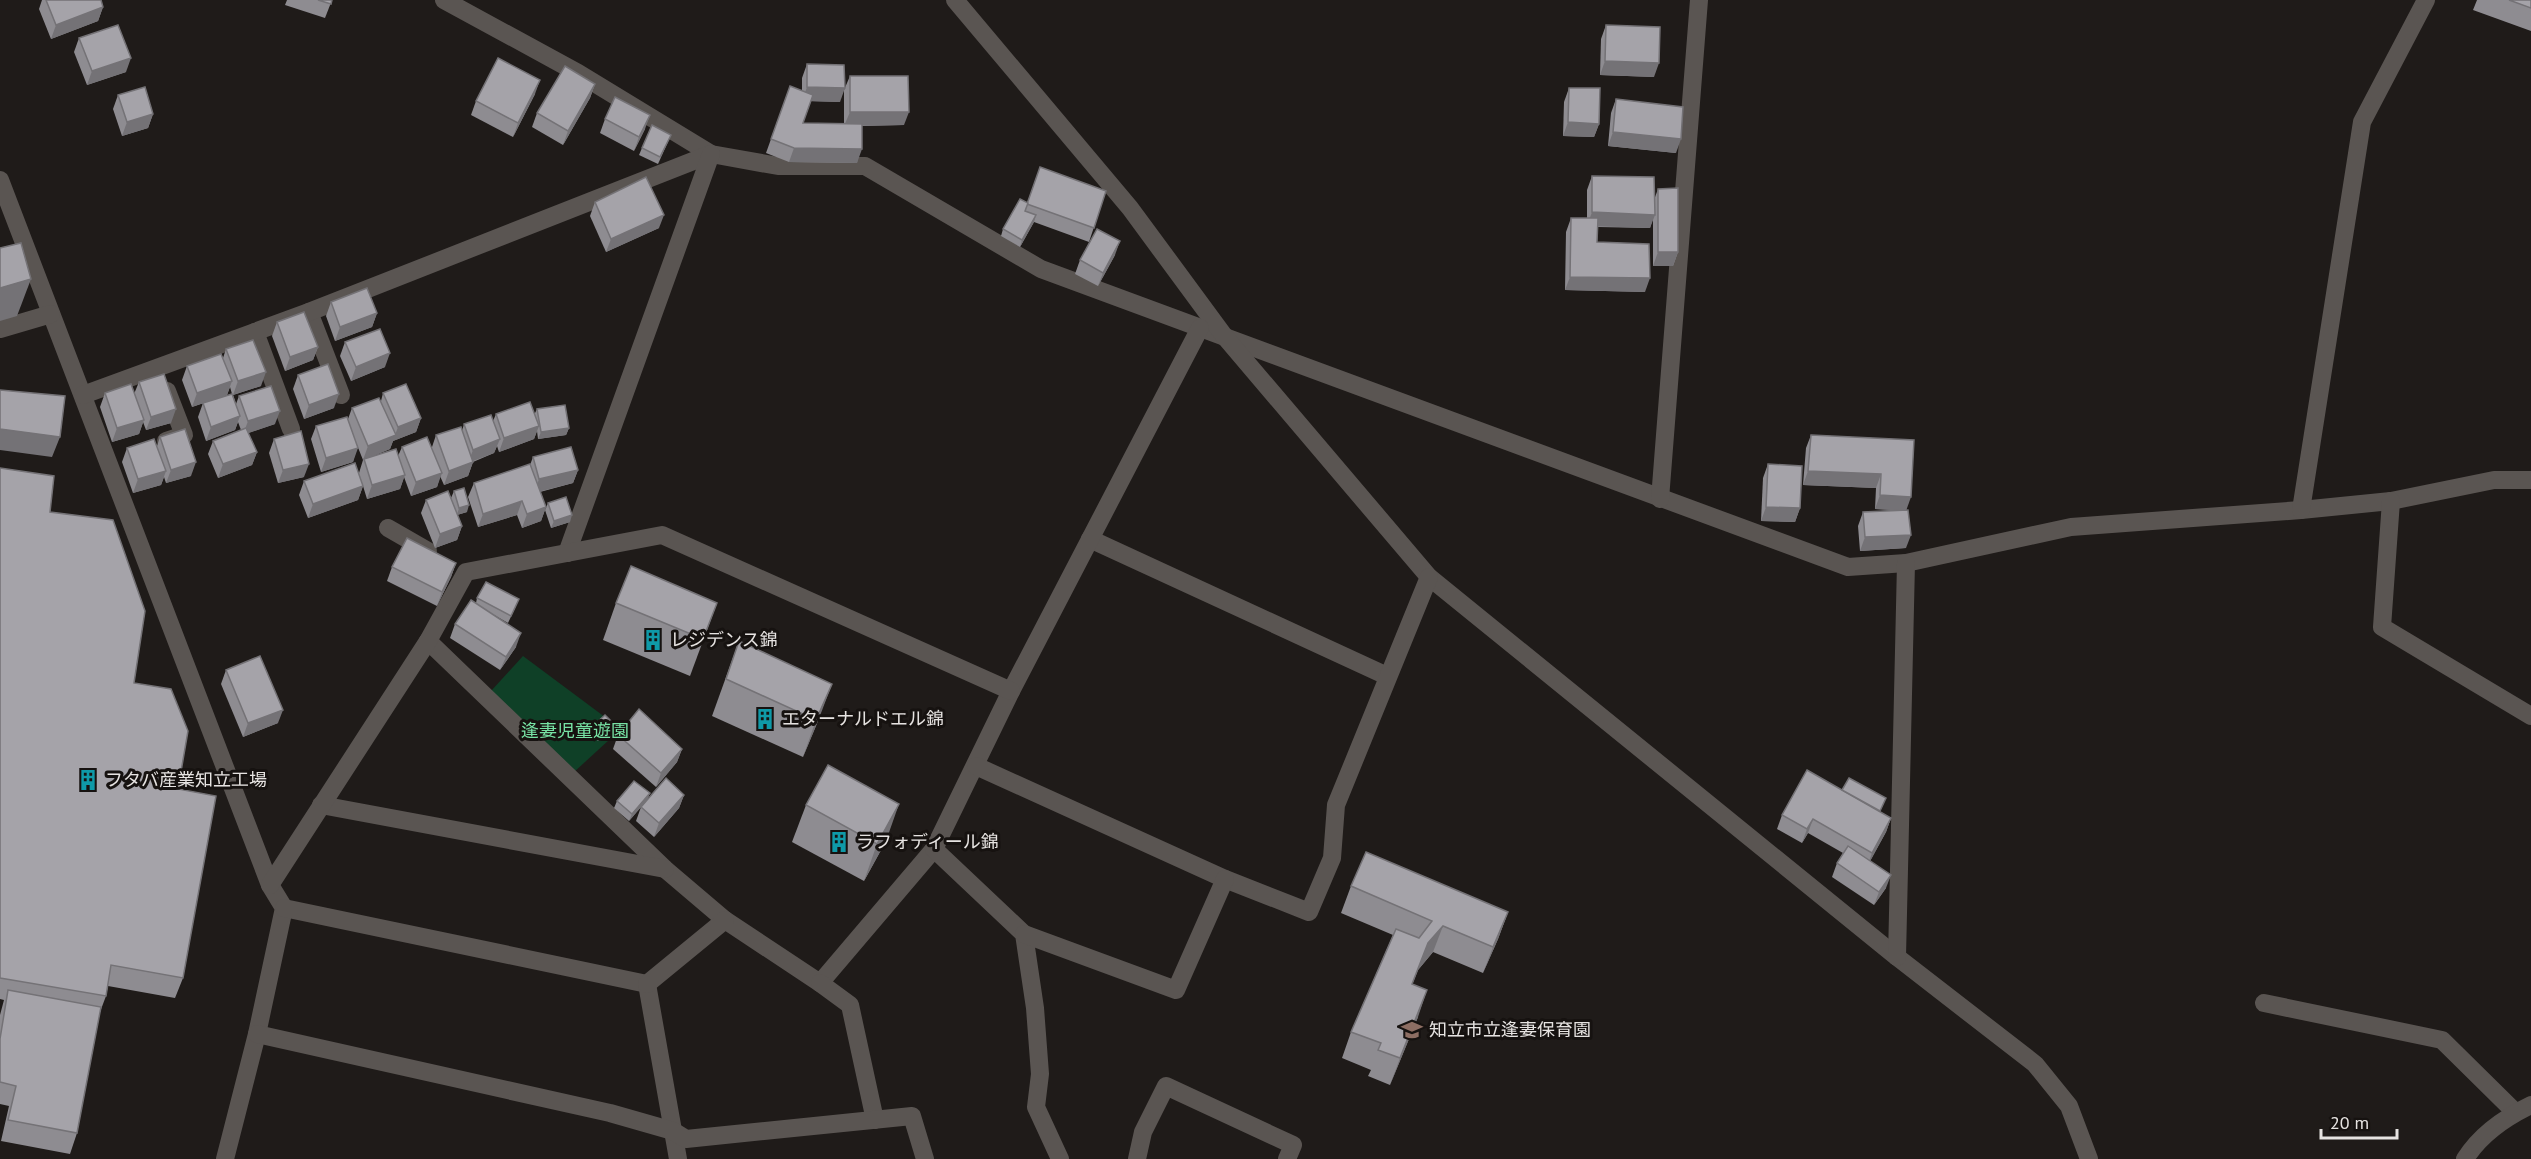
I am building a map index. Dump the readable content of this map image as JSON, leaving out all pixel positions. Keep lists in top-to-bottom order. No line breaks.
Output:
{"parks":["逢妻児童遊園"],"places":{"building":["レジデンス錦","エターナルドエル錦","フタバ産業知立工場","ラフォディール錦"],"school or university":["知立市立逢妻保育園"]},"scale_bar":"20 m"}
